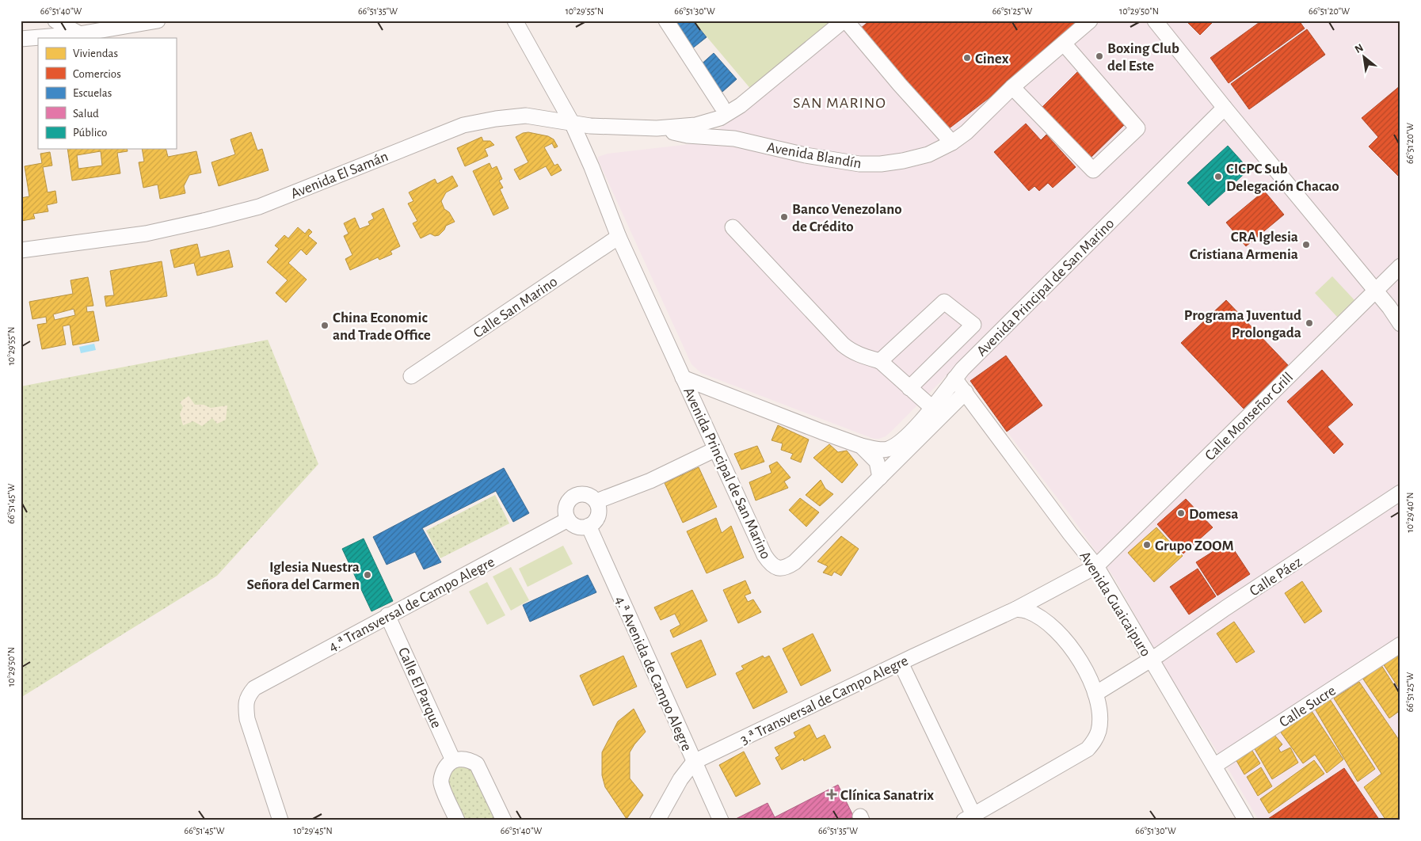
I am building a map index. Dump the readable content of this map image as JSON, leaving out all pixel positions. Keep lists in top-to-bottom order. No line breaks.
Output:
{"streets":{"street":["Avenida Blandín","Avenida El Samán","Avenida Principal de San Marino","Calle San Marino","Calle Monseñor Grill","Calle Páez","4.ª Transversal de Campo Alegre","Avenida Guaicaipuro","4.ª Avenida de Campo Alegre","Calle El Parque","3.ª Transversal de Campo Alegre","Calle Sucre"]},"crossings":[["Avenida Blandín","Avenida El Samán"],["Avenida El Samán","Avenida Principal de San Marino"],["Avenida Principal de San Marino","Calle San Marino"],["Avenida Principal de San Marino","Avenida Guaicaipuro"],["Calle Monseñor Grill","Avenida Guaicaipuro"],["Calle Monseñor Grill","3.ª Transversal de Campo Alegre"],["Calle Páez","Avenida Guaicaipuro"],["4.ª Transversal de Campo Alegre","4.ª Avenida de Campo Alegre"],["4.ª Transversal de Campo Alegre","Calle El Parque"],["Avenida Guaicaipuro","3.ª Transversal de Campo Alegre"],["Avenida Guaicaipuro","Calle Sucre"],["4.ª Avenida de Campo Alegre","3.ª Transversal de Campo Alegre"]],"districts":["SAN MARINO"],"places":{"other":["Boxing Club del Este","Cinex","CICPC Sub Delegación Chacao","Banco Venezolano de Crédito","CRA Iglesia Cristiana Armenia","Programa Juventud Prolongada","China Economic and Trade Office","Domesa","Grupo ZOOM","Iglesia Nuestra Señora del Carmen"],"health":["Clínica Sanatrix"]},"legend":["Viviendas","Comercios","Escuelas","Salud","Público"],"north":"top left","coordinates":["66°51'40\"W","66°51'35\"W","10°29'55\"N","66°51'30\"W","66°51'25\"W","10°29'50\"N","66°51'20\"W","66°51'45\"W","10°29'40\"N","10°29'45\"N"]}
